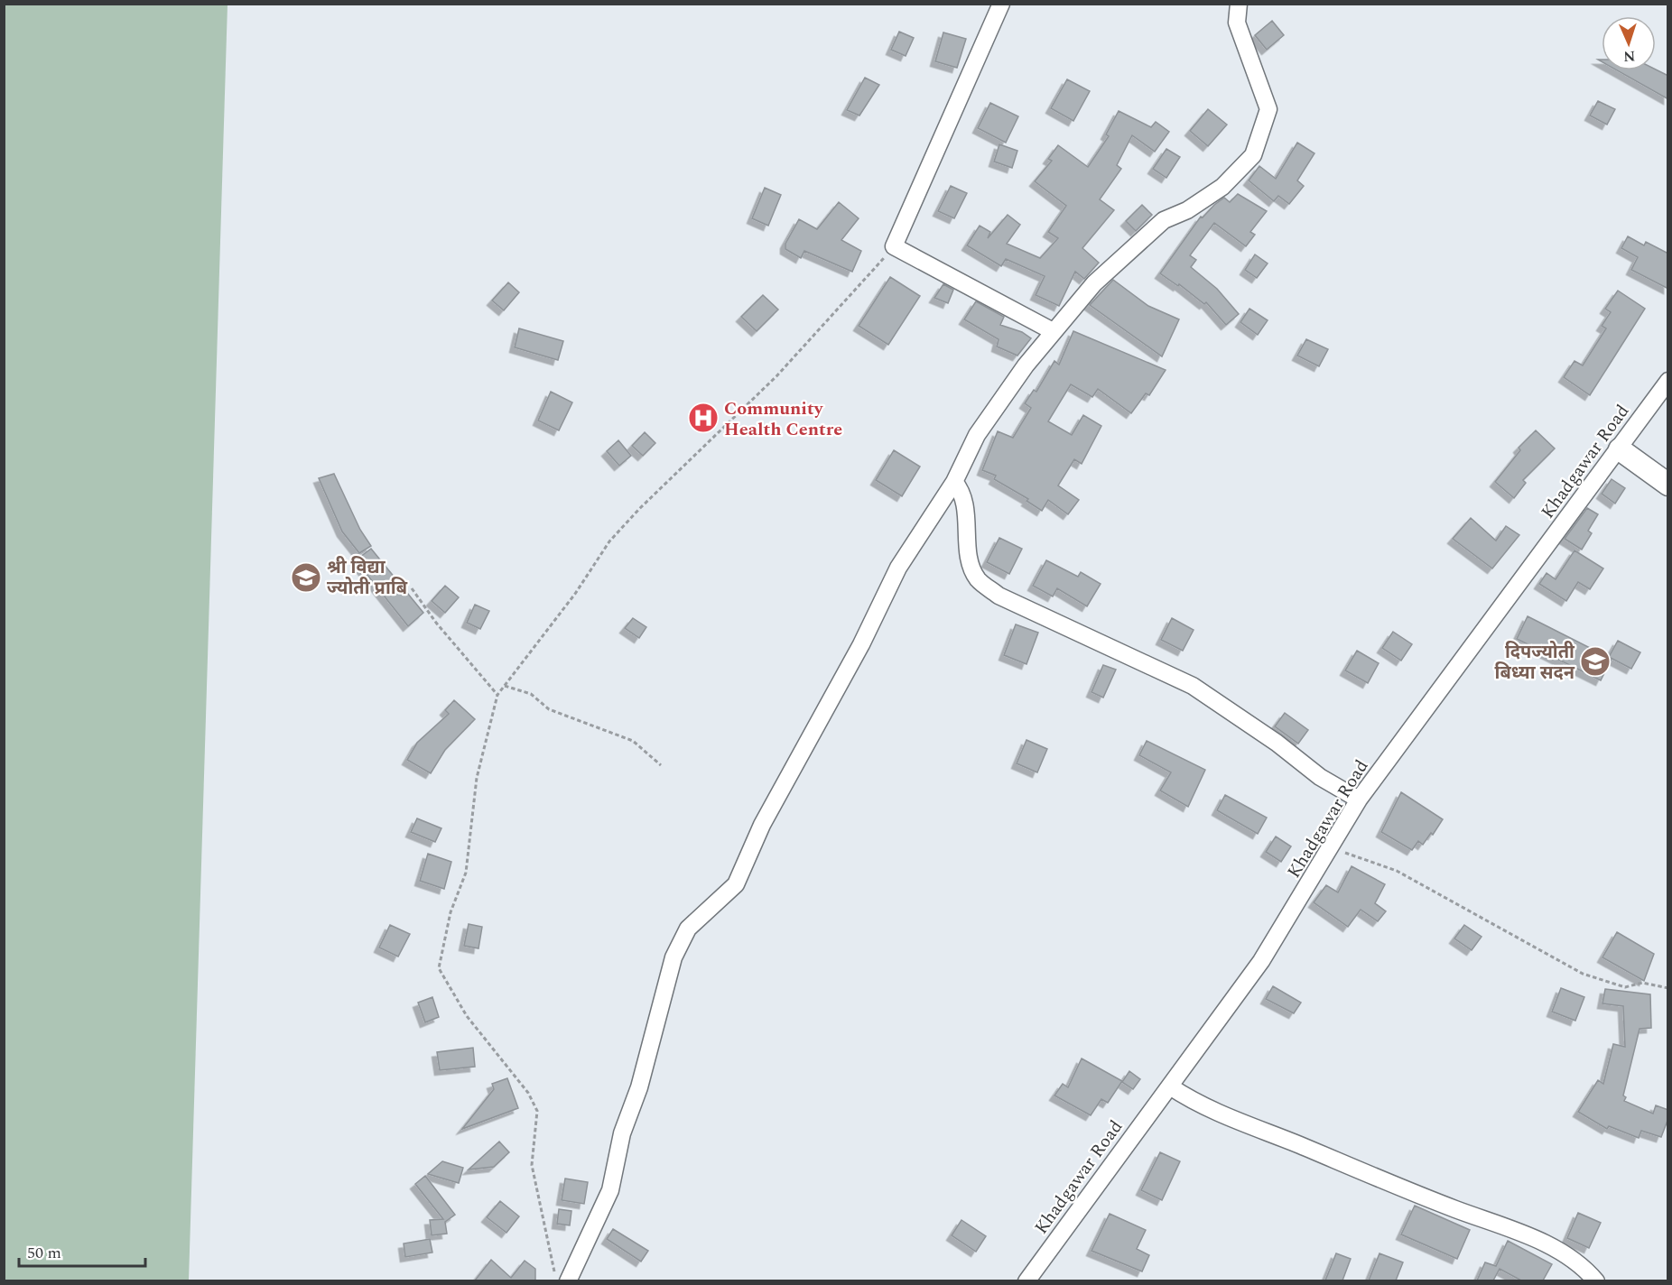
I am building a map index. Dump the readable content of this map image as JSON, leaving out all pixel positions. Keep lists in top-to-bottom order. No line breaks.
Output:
{"streets":{"street":["Khadgawar Road"]},"places":{"hospital":["Community Health Centre"],"school or university":["श्री विद्या ज्योती प्राबि","दिपज्योती बिध्या सदन"]},"scale_bar":"50 m","north":"bottom"}
